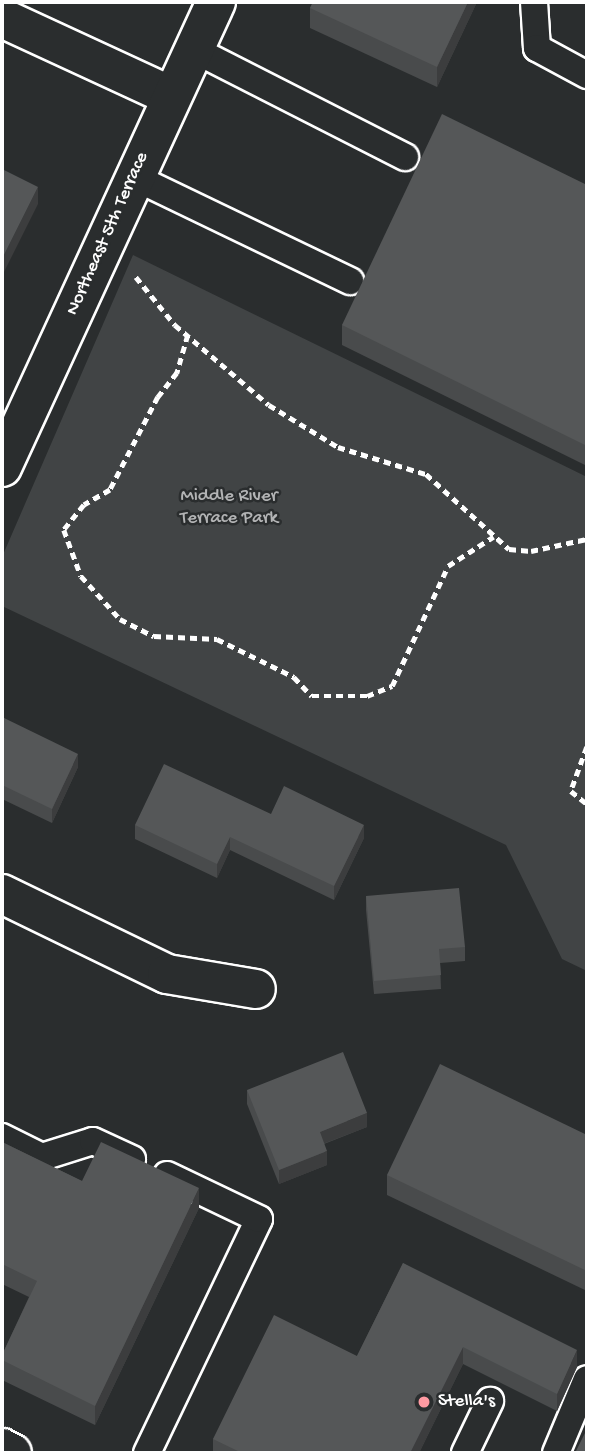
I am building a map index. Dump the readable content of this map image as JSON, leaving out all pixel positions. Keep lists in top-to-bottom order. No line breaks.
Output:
{"streets":{"street":["Northeast 5th Terrace"]},"parks":["Middle River Terrace Park"],"places":["Stella's"]}
